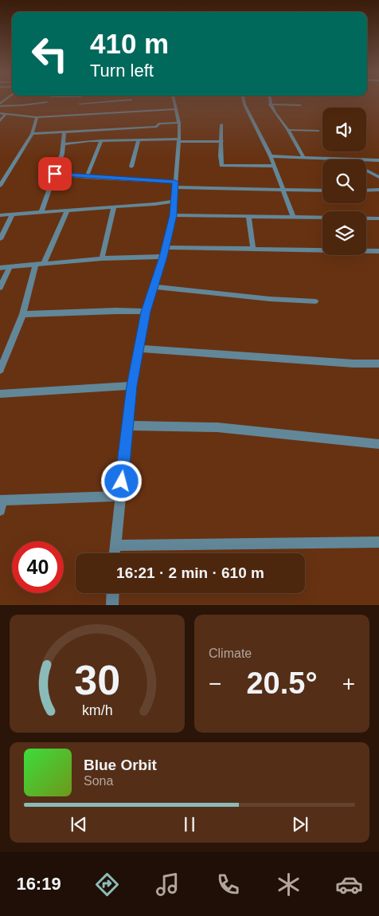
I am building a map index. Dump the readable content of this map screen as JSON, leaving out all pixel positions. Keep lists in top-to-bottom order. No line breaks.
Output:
{"page":{"turn":["410 m","Turn left"],"limit":"40","trip":"16:21 · 2 min · 610 m","tile":"Climate","heat":["−","20.5°","+"],"song":["Blue Orbit","Sona"],"tabs":"16:19","gauge":["30","km/h"]}}
